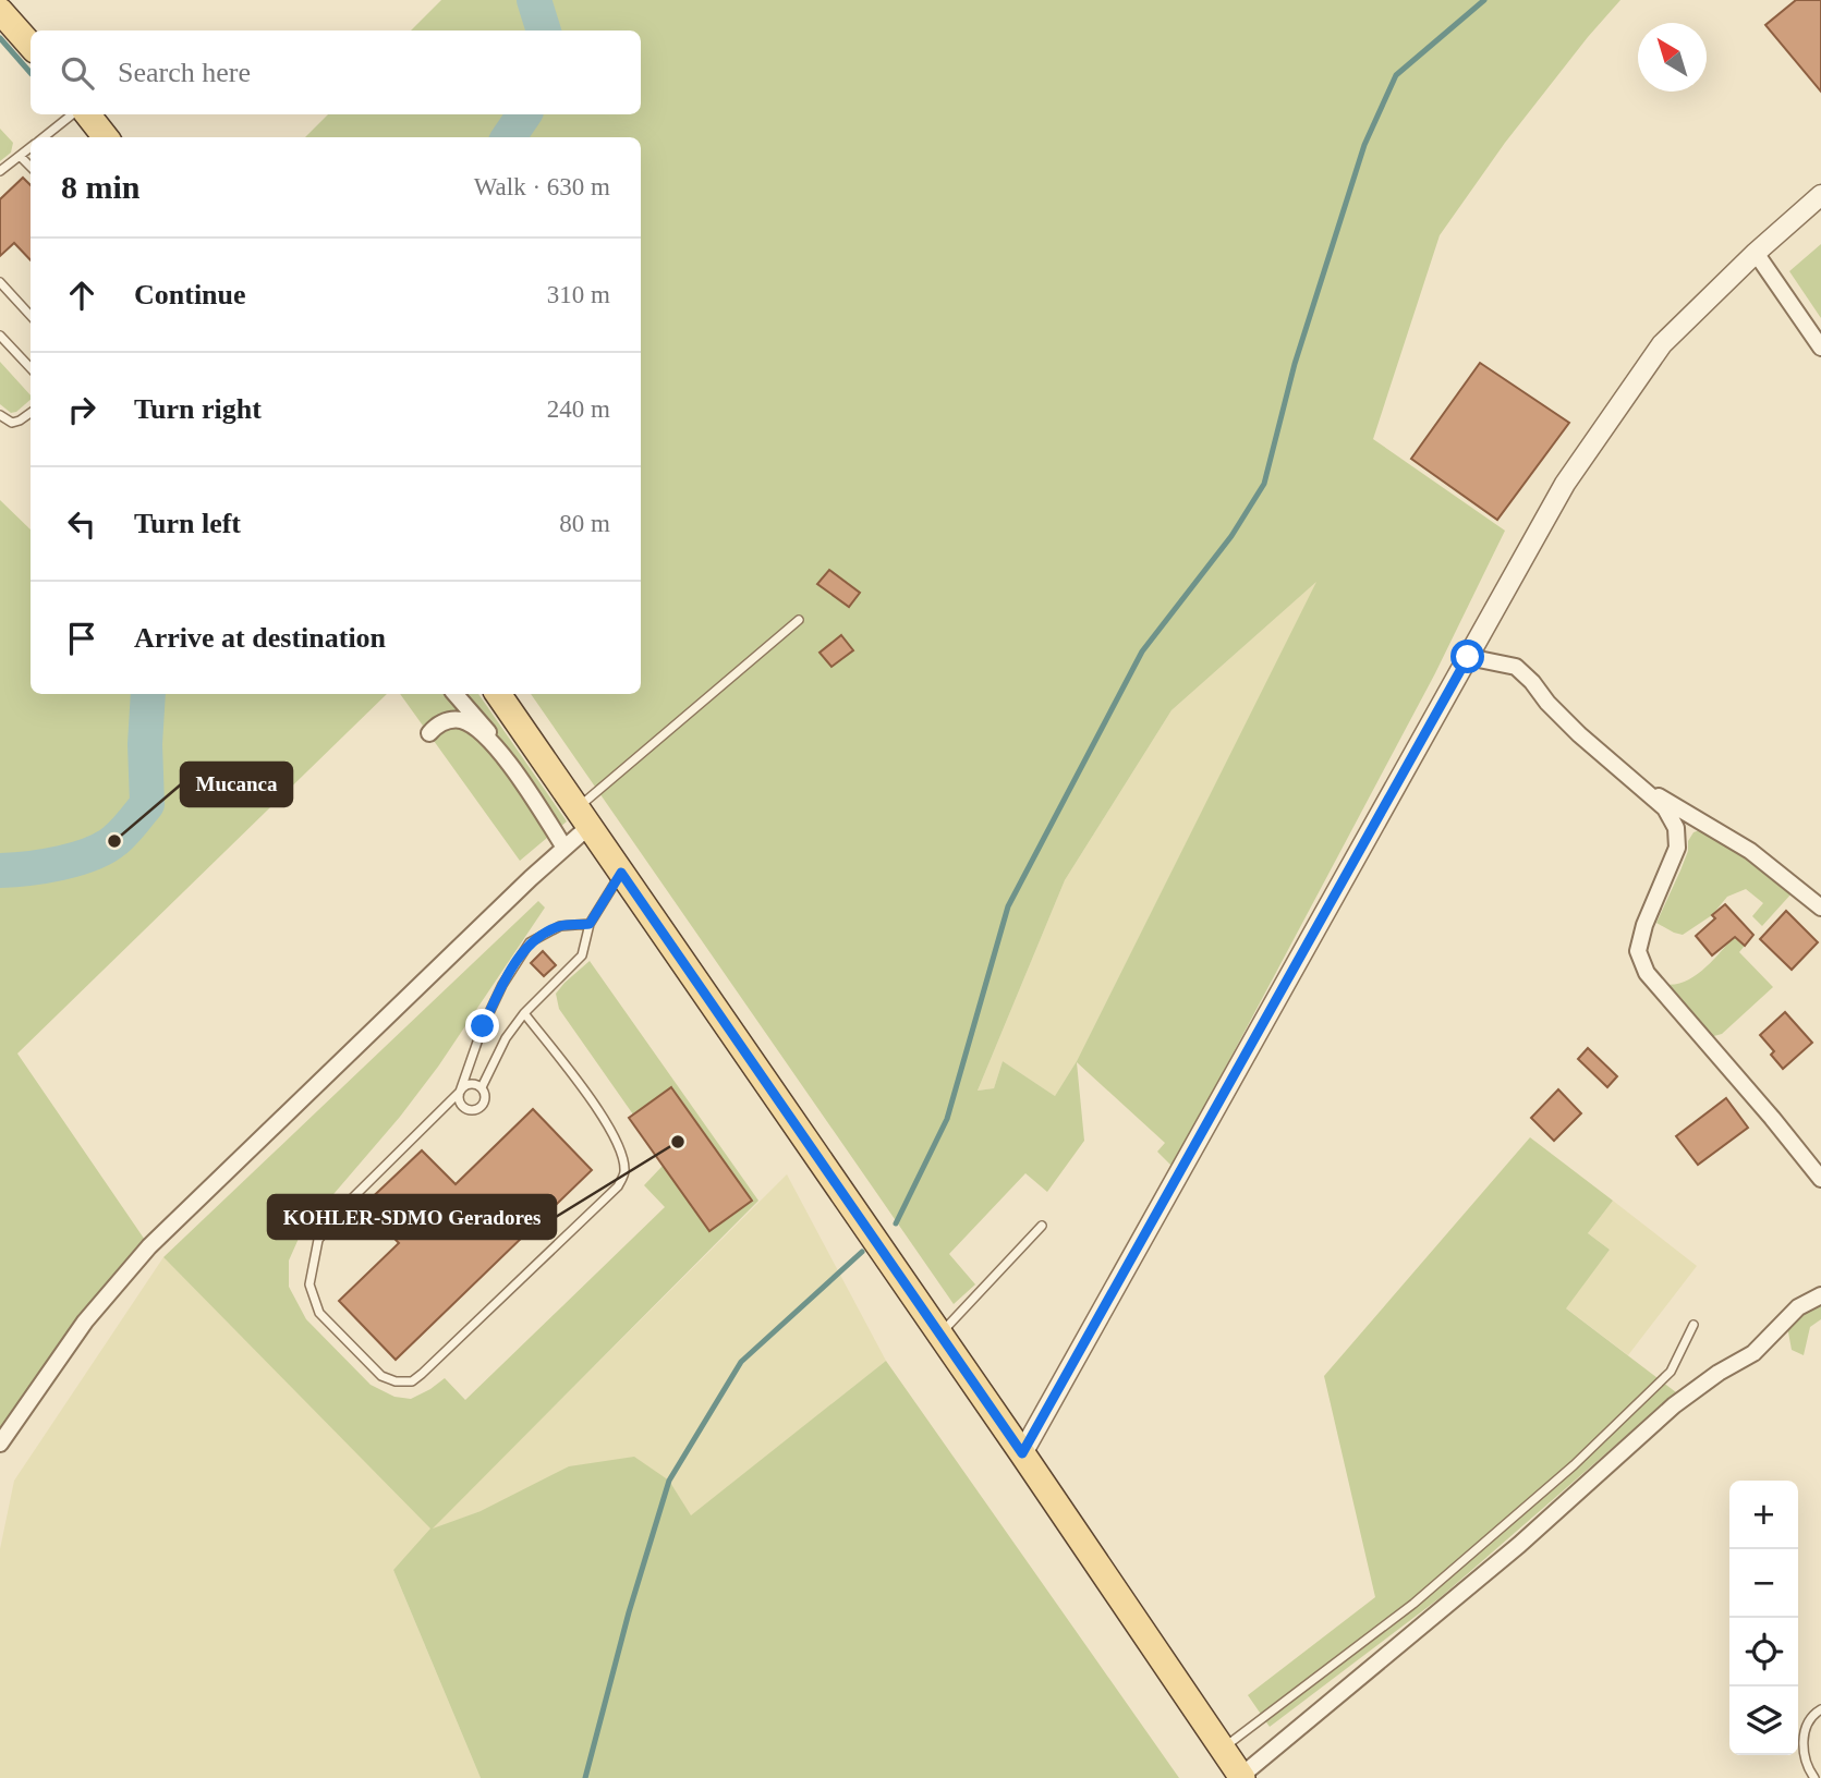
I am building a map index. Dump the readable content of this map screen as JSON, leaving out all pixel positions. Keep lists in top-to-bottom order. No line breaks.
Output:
{"places":["Mucanca","KOHLER-SDMO Geradores"],"north":"top left","page":{"search":"Search here","heading":["8 min","Walk · 630 m"],"list":[["Continue","310 m"],["Turn right","240 m"],["Turn left","80 m"],"Arrive at destination"],"map_buttons":["+","−"]}}
